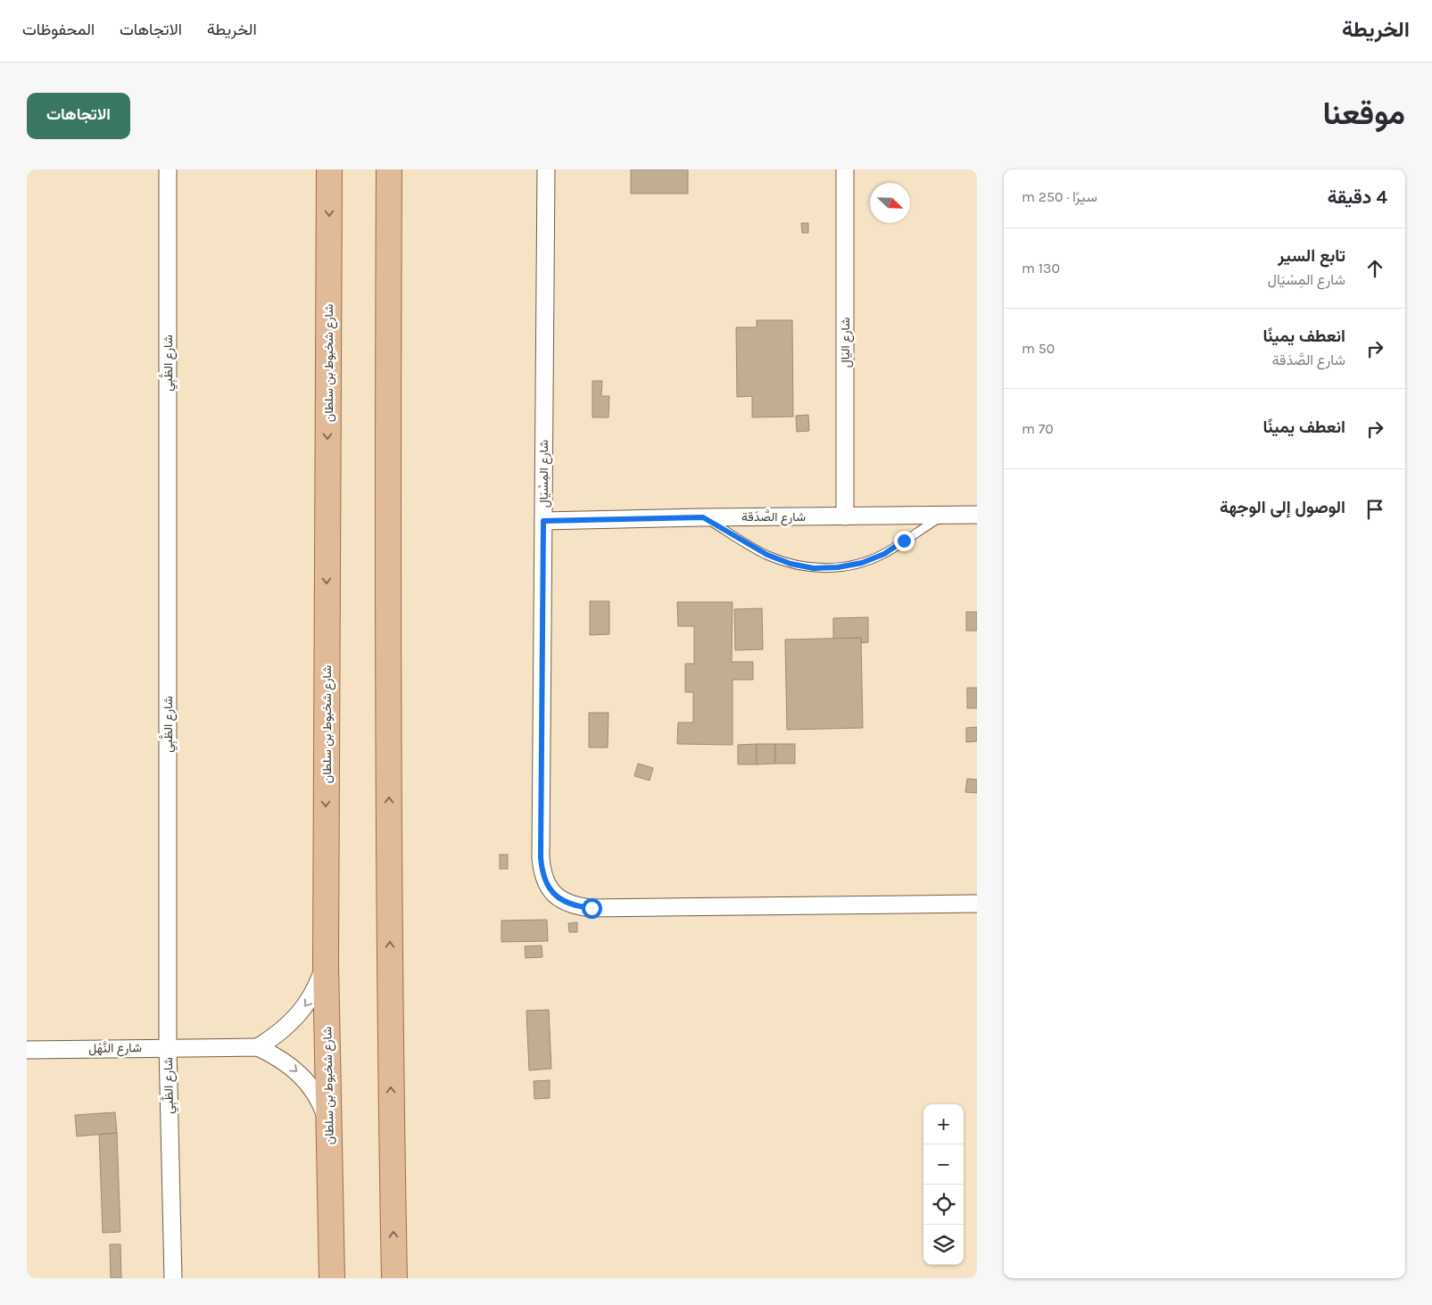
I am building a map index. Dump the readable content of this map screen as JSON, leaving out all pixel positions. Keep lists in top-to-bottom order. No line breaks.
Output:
{"streets":{"main road":["شارع شخبوط بن سلطان"],"street":["شارع اليَال","شارع الظَّبِي","شارع المِسْيَال","شارع الصَّدَقة","شارع النَّهْل"]},"crossings":[["شارع اليَال","شارع الصَّدَقة"],["شارع الظَّبِي","شارع النَّهْل"],["شارع شخبوط بن سلطان","شارع النَّهْل"],["شارع المِسْيَال","شارع الصَّدَقة"]],"north":"bottom right","page":{"header":"الخريطة","nav":["الخريطة","الاتجاهات","المحفوظات"],"title":"موقعنا","buttons":"الاتجاهات","heading":["4 دقيقة","سيرًا · 250 m"],"list":[["تابع السير","شارع المِسْيَال","130 m"],["انعطف يمينًا","شارع الصَّدَقة","50 m"],["انعطف يمينًا","70 m"],"الوصول إلى الوجهة"],"map_buttons":["+","−"]}}
